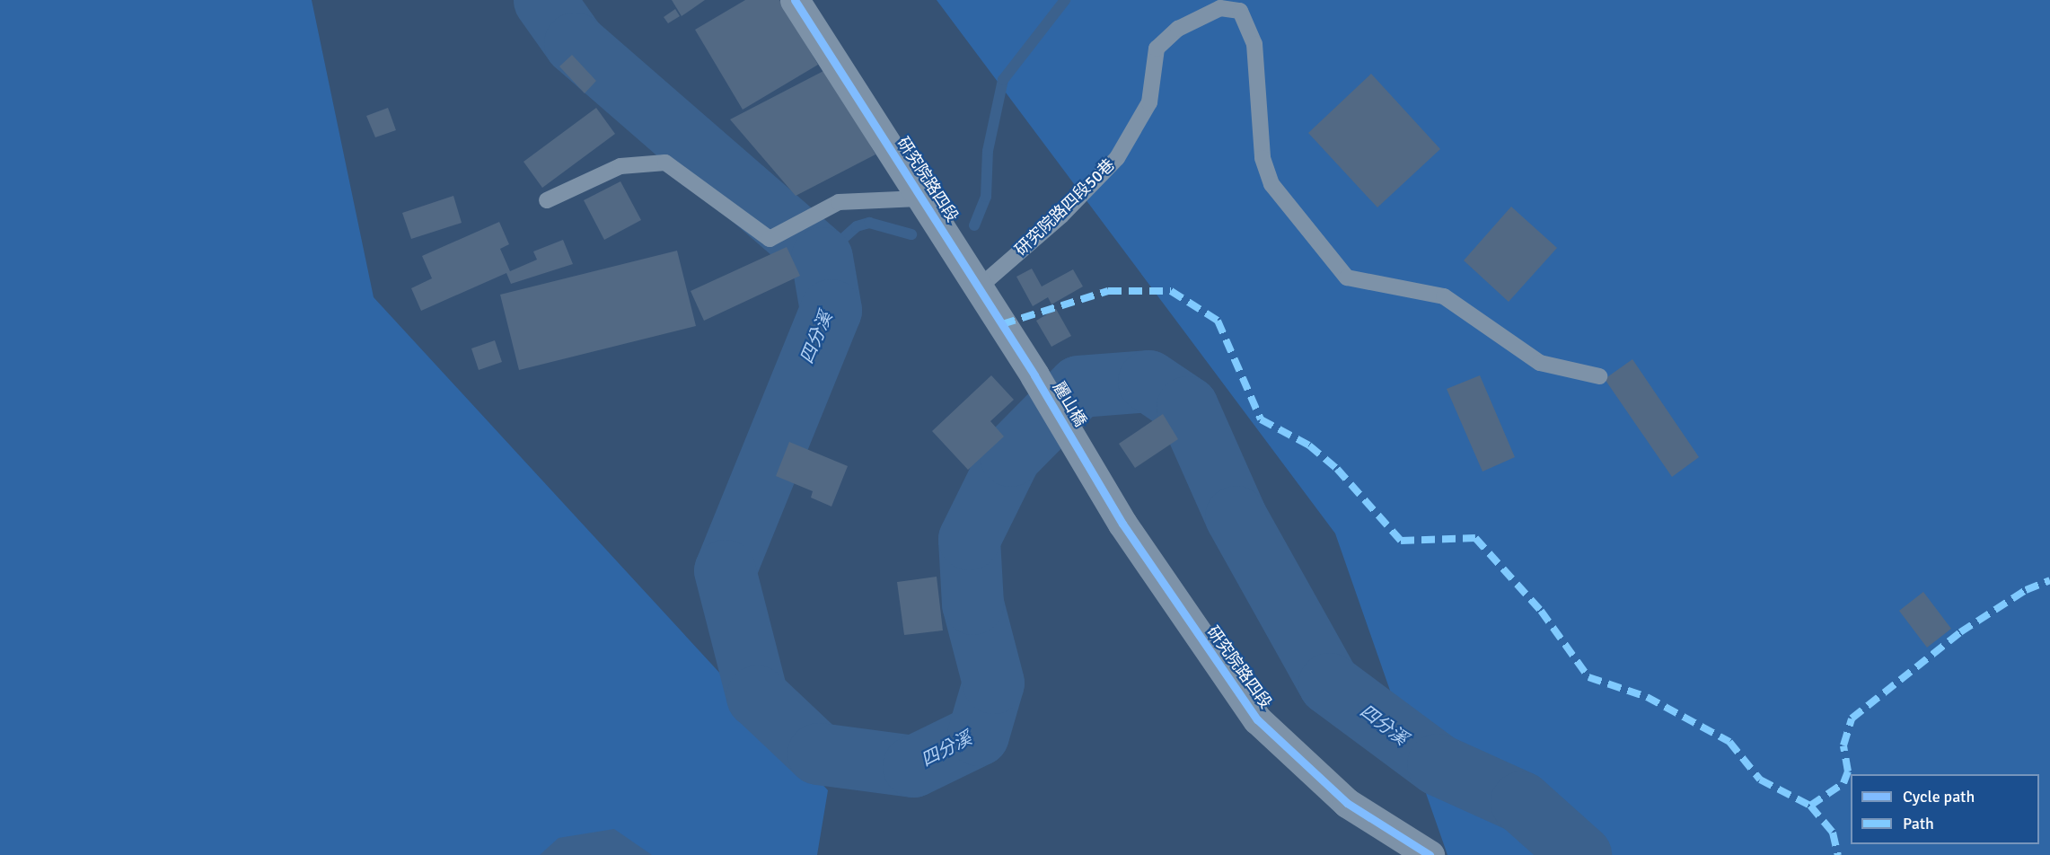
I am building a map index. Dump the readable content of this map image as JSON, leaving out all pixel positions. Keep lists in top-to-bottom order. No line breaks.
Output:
{"streets":{"street":["研究院路四段","麗山橋"],"lane":["研究院路四段50巷"]},"crossings":[["研究院路四段","研究院路四段50巷"],["研究院路四段","麗山橋"]],"water":["四分溪"],"legend":["Cycle path","Path"]}
